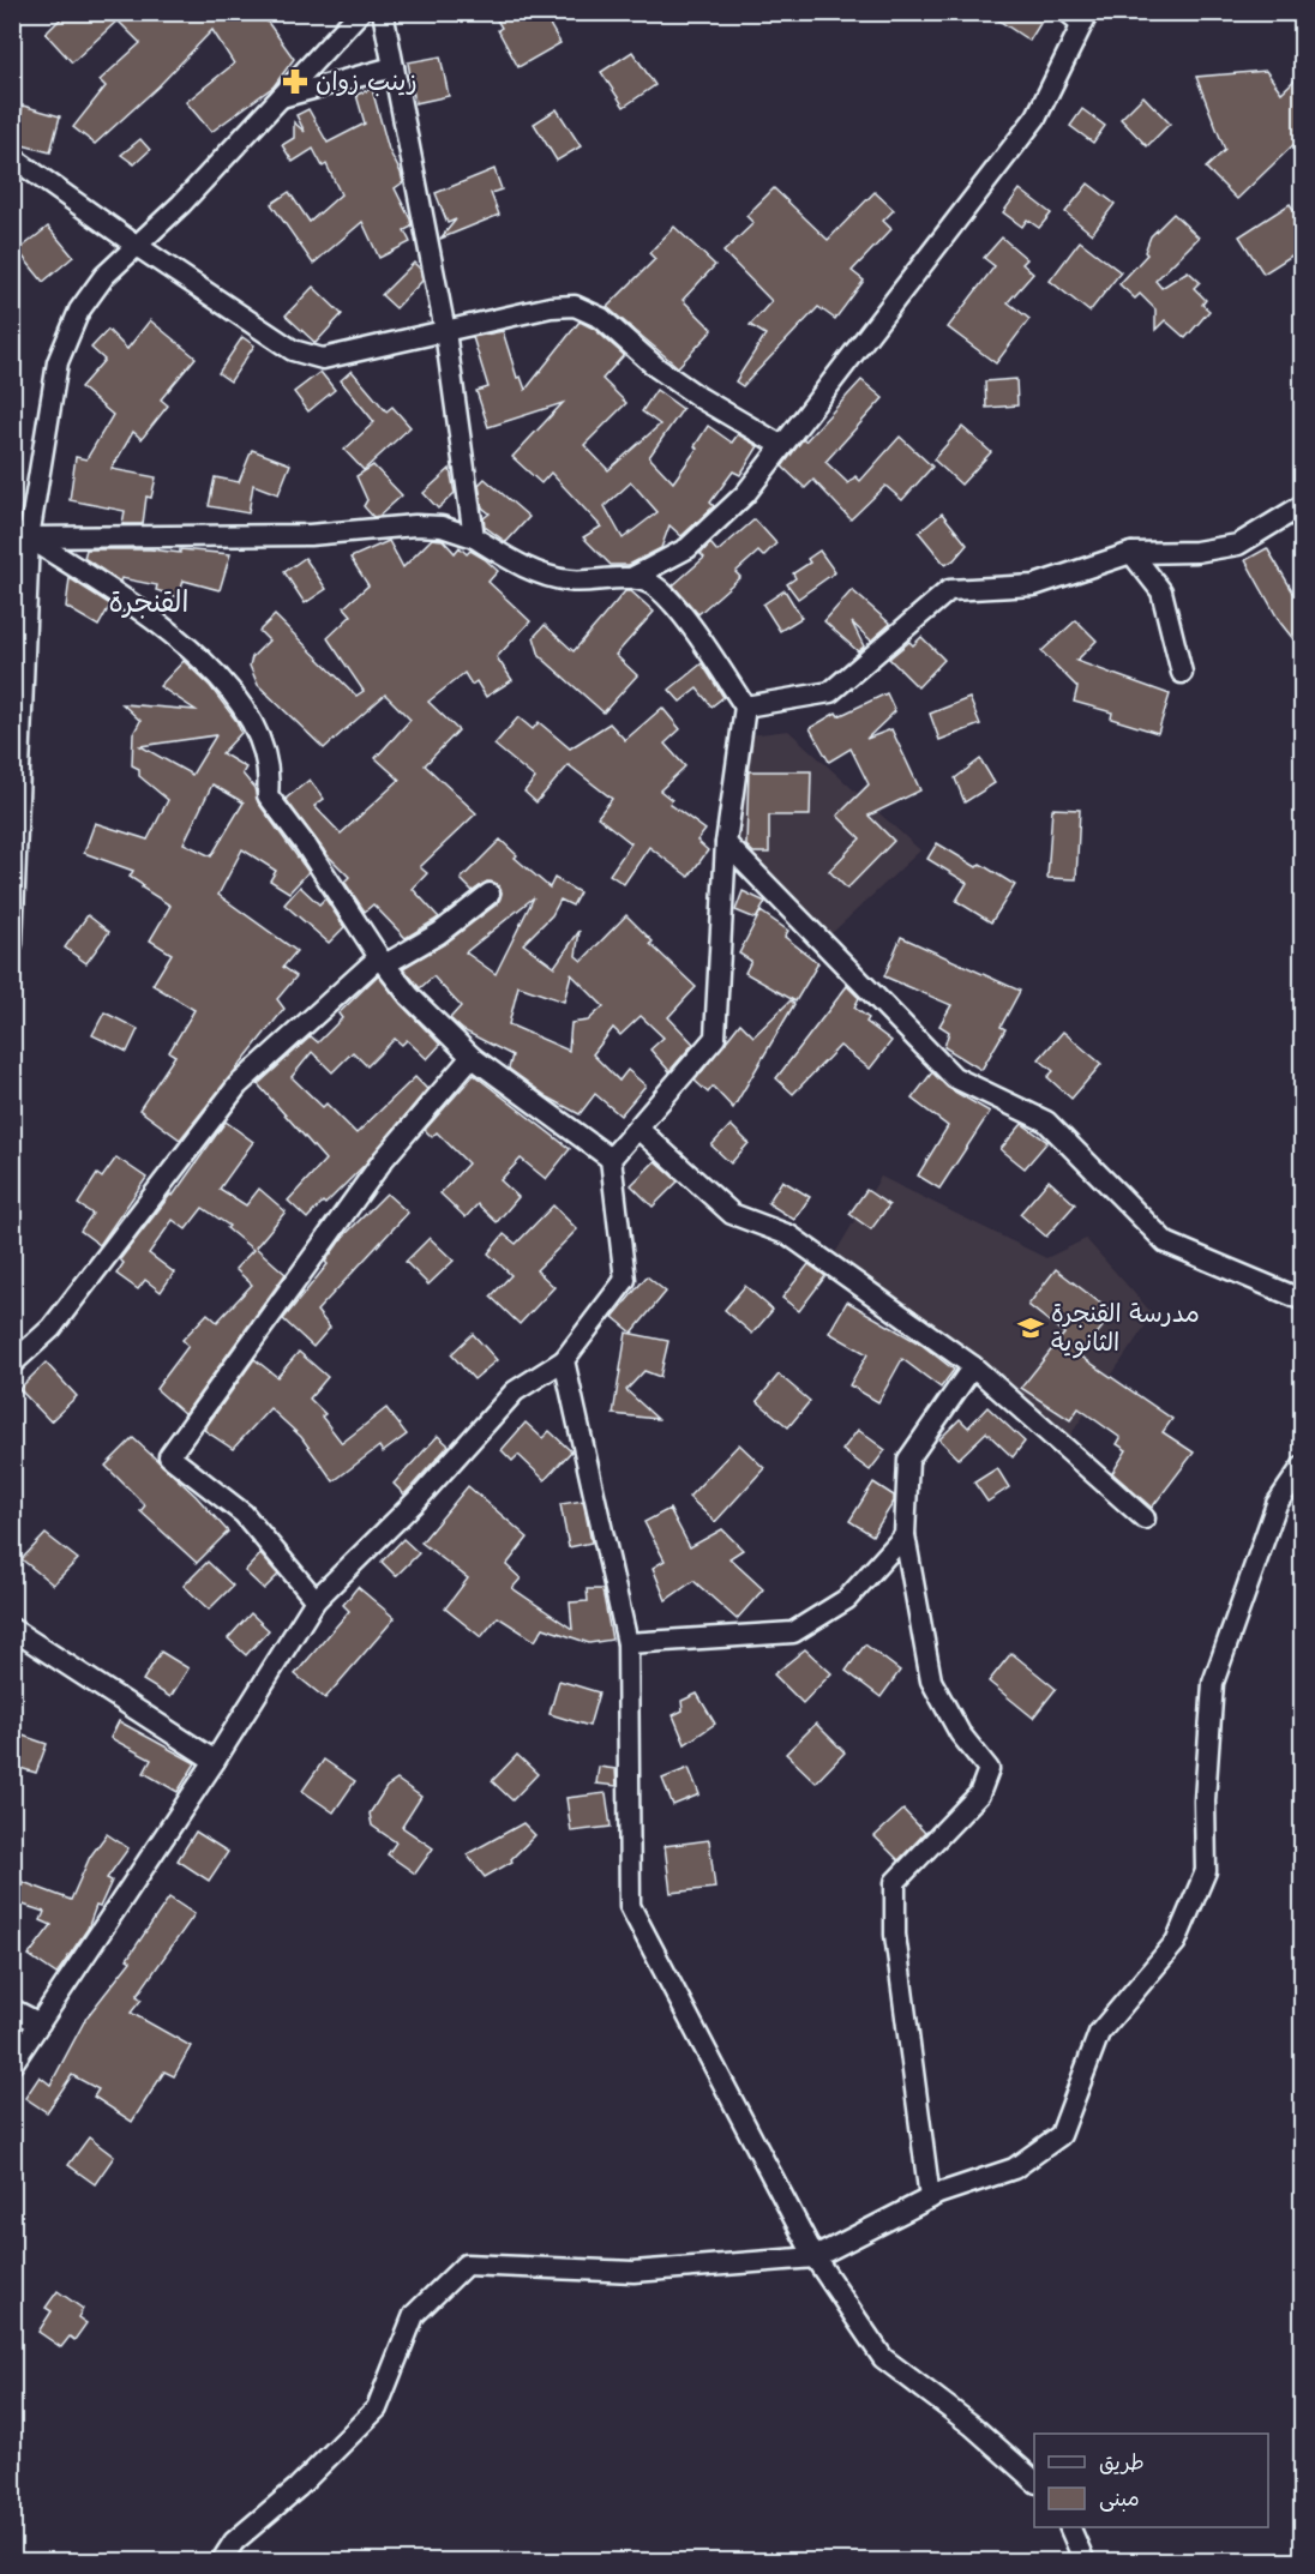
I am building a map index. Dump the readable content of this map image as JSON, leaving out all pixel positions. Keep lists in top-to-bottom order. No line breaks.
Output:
{"districts":["القنجرة"],"places":{"pharmacy":["زينب زوان"],"school or university":["مدرسة القنجرة الثانوية"]},"legend":["طريق","مبنى"]}
